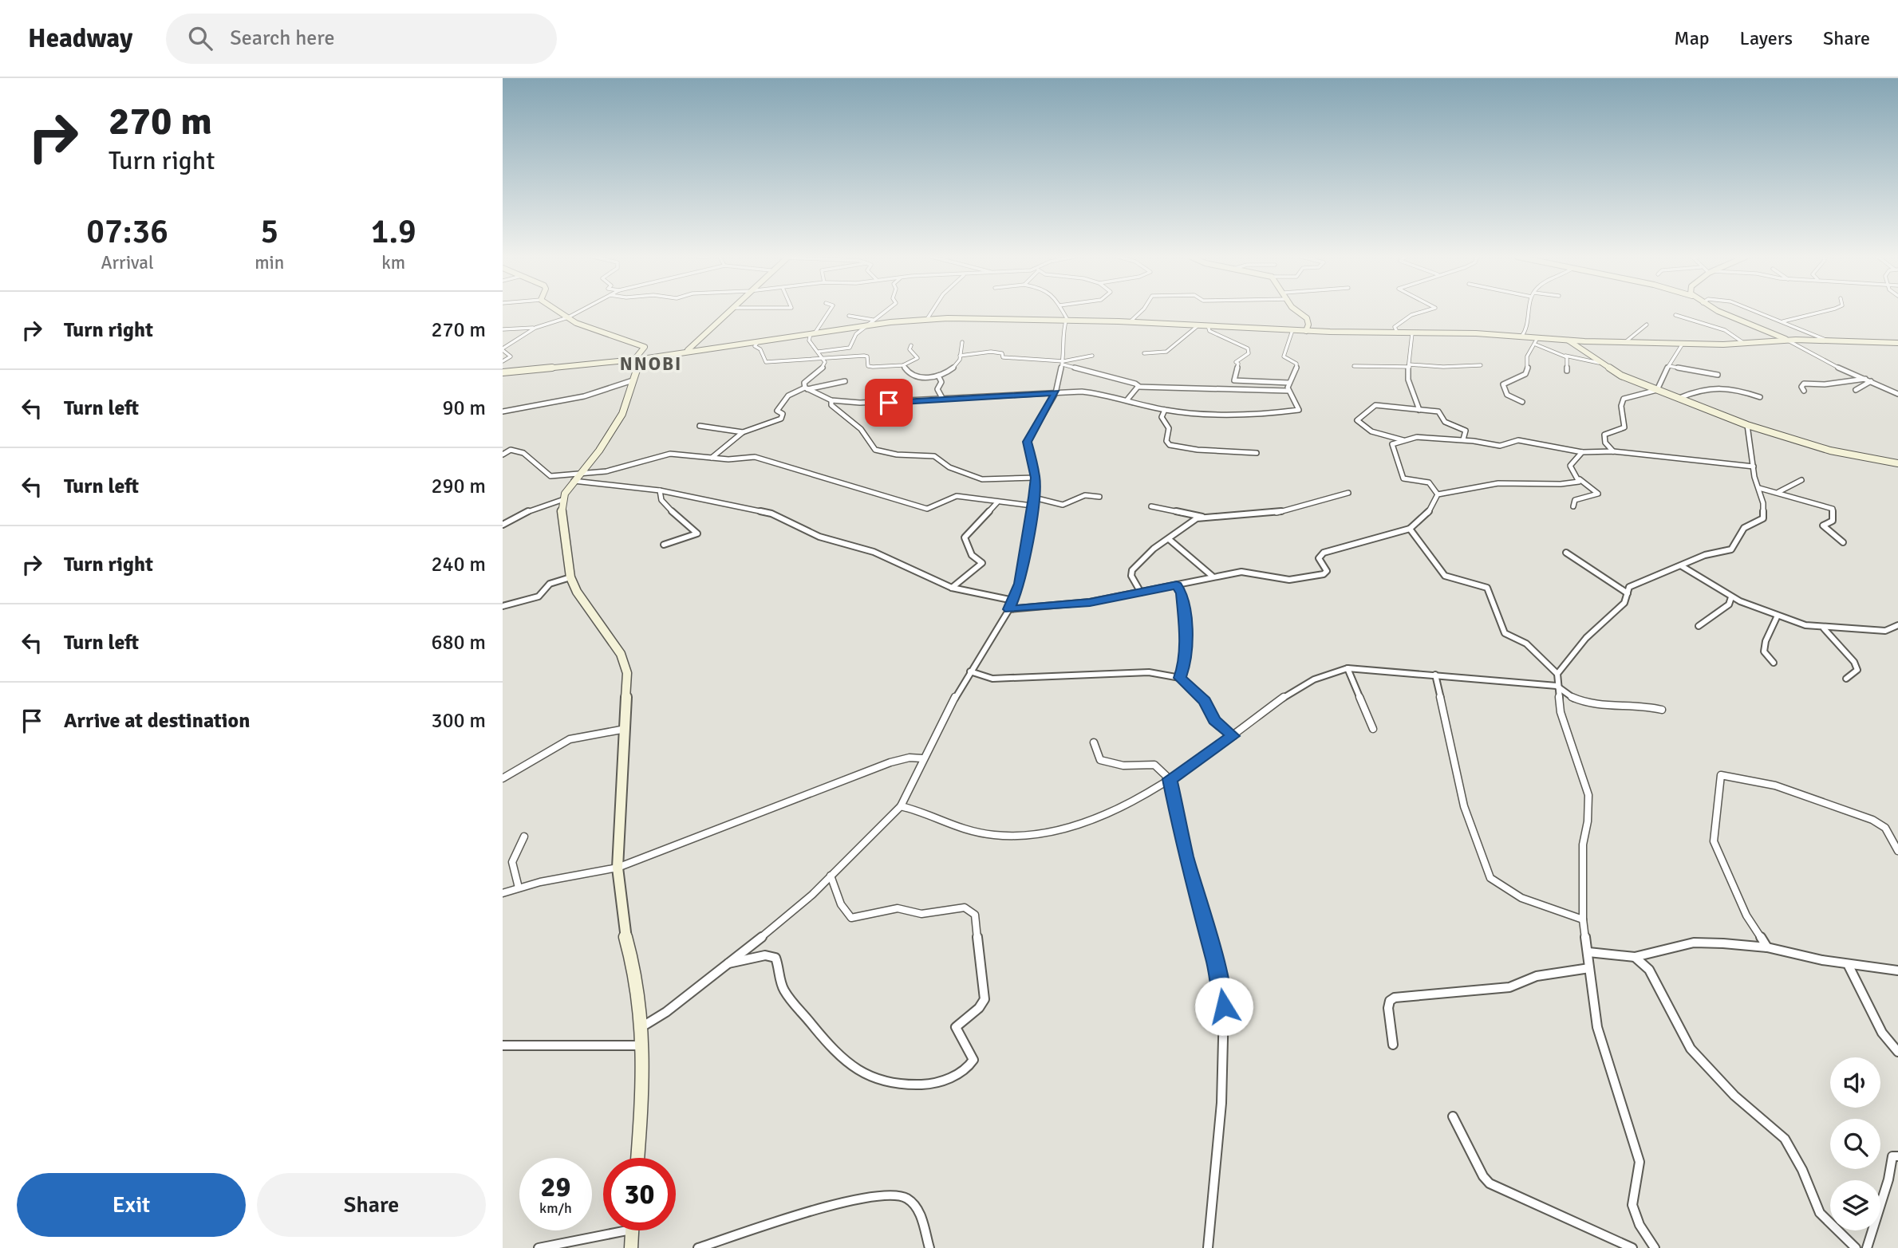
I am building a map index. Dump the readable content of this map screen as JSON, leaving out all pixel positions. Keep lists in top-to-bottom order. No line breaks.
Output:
{"districts":["NNOBI"],"page":{"header":"Headway","search":"Search here","nav":["Map","Layers","Share"],"turn":["270 m","Turn right"],"eta":["07:36","Arrival","5","min","1.9","km"],"list":[{"name":"Turn right","value":"270 m"},{"name":"Turn left","value":"90 m"},{"name":"Turn left","value":"290 m"},{"name":"Turn right","value":"240 m"},{"name":"Turn left","value":"680 m"},{"name":"Arrive at destination","value":"300 m"}],"speed":"29 km/h","limit":"30","buttons":["Exit","Share"]}}
